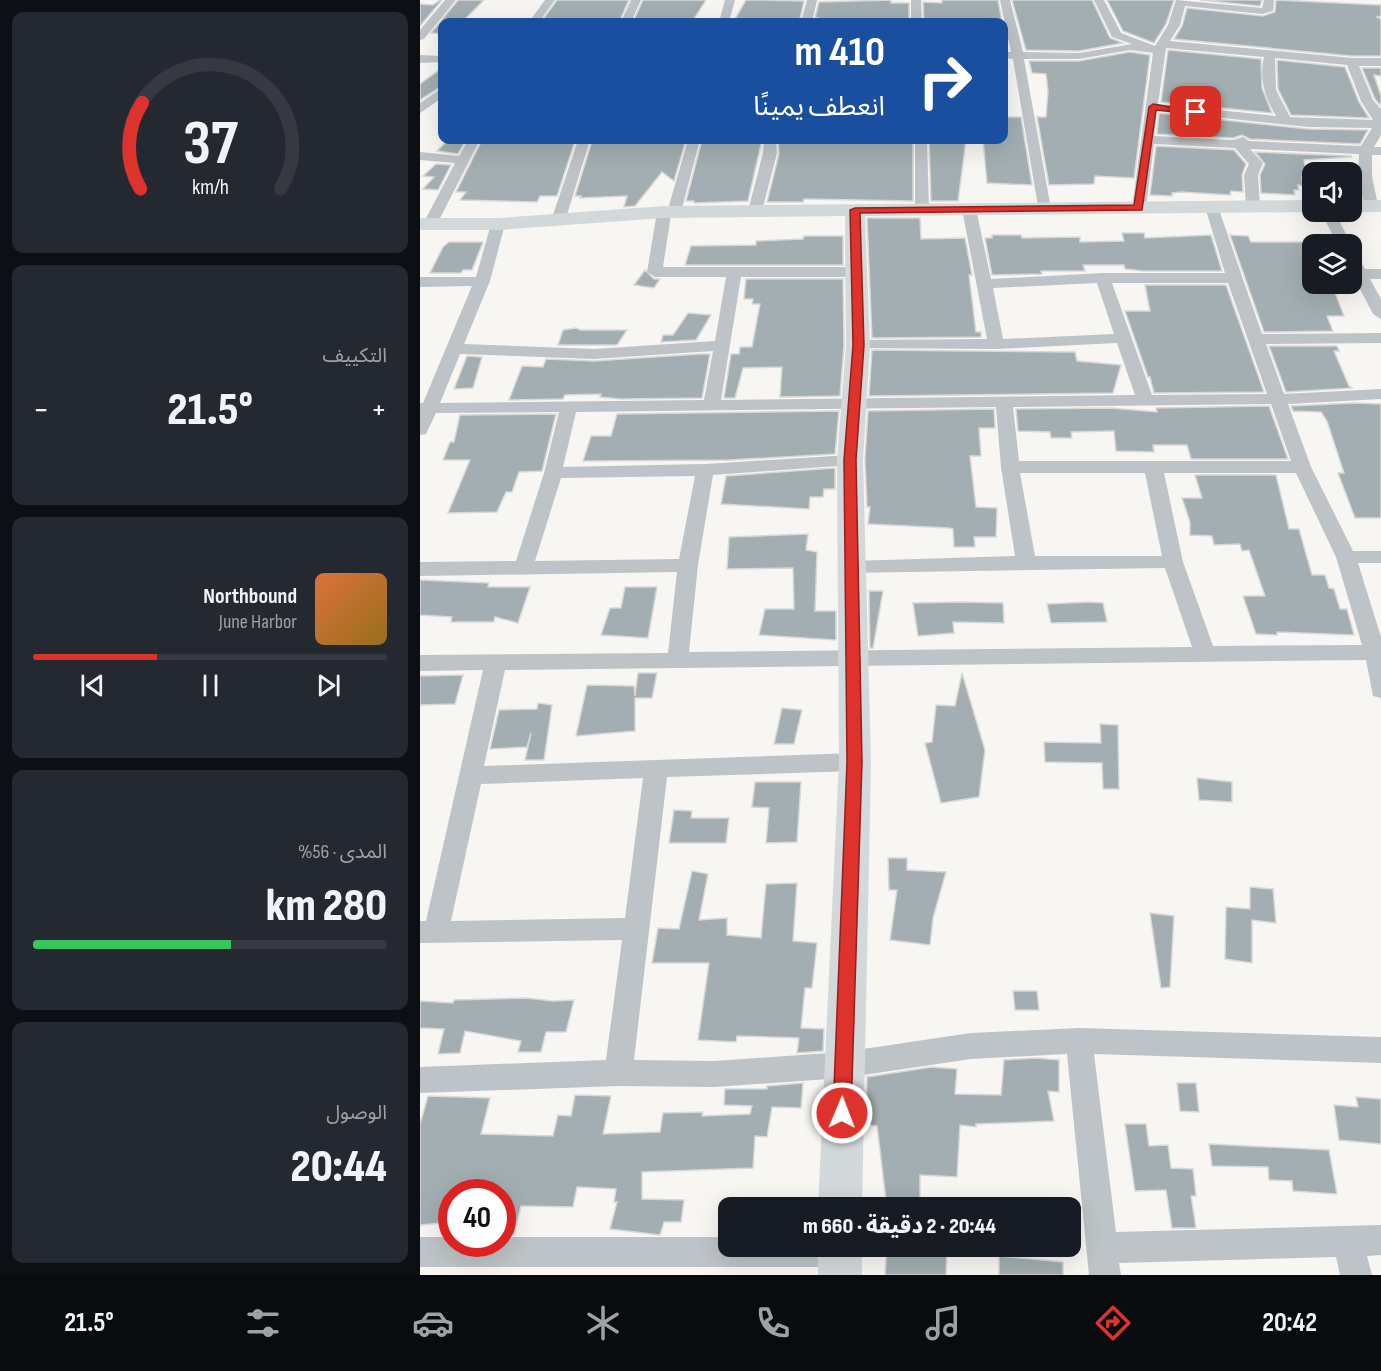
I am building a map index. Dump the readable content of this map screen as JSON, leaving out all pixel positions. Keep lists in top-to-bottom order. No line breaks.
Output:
{"page":{"turn":["410 m","انعطف يمينًا"],"tile":["التكييف",["المدى · 56%","280 km"],["الوصول","20:44"]],"heat":["−","21.5°","+"],"song":["Northbound","June Harbor"],"limit":"40","trip":"20:44 · 2 دقيقة · 660 m","tabs":["20:42","21.5°"],"gauge":["37","km/h"]}}
